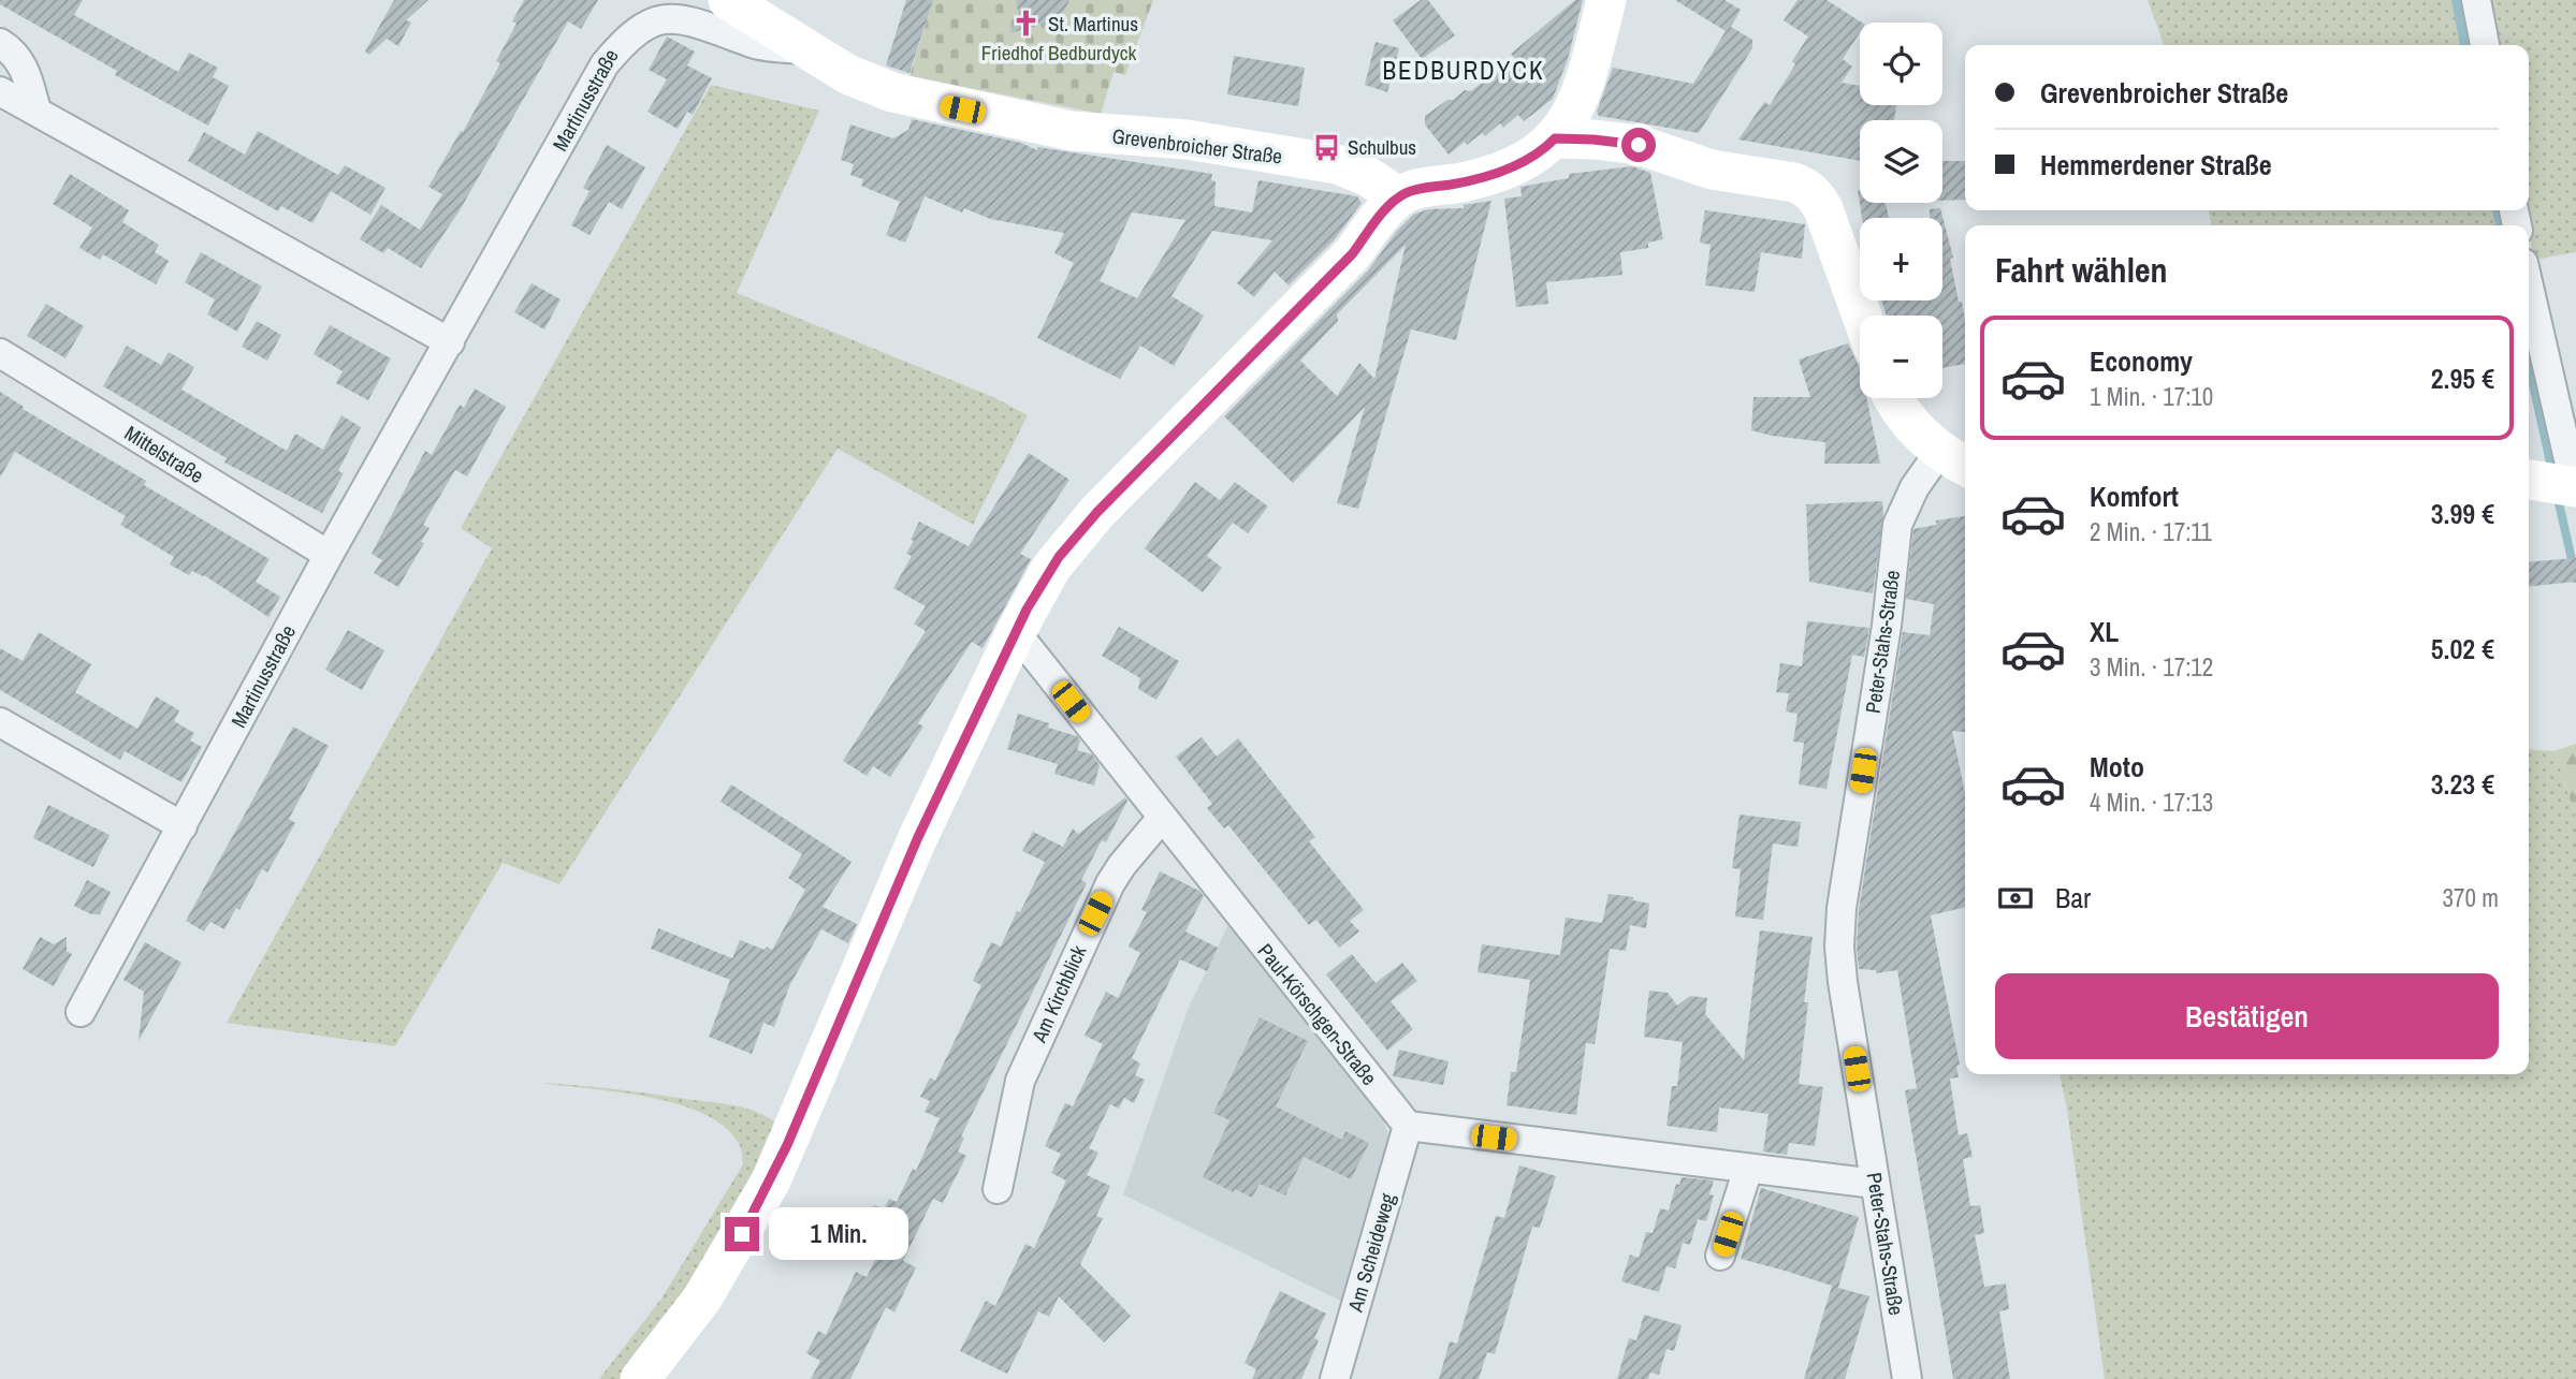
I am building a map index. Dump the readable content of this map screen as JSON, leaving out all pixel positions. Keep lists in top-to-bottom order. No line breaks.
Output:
{"streets":{"main road":["Grevenbroicher Straße"],"street":["Martinusstraße","Mittelstraße","Peter-Stahs-Straße","Am Kirchblick","Paul-Körschgen-Straße","Am Scheideweg"]},"crossings":[["Martinusstraße","Grevenbroicher Straße"],["Martinusstraße","Mittelstraße"],["Am Kirchblick","Paul-Körschgen-Straße"],["Paul-Körschgen-Straße","Am Scheideweg"]],"districts":["BEDBURDYCK"],"parks":["Friedhof Bedburdyck"],"places":{"church":["St. Martinus"],"bus stop":["Schulbus"]},"page":{"map_buttons":["+","−"],"banner":["Grevenbroicher Straße","Hemmerdener Straße"],"heading":"Fahrt wählen","list":[{"name":"Economy","note":"1 Min. · 17:10","value":"2.95 €"},{"name":"Komfort","note":"2 Min. · 17:11","value":"3.99 €"},{"name":"XL","note":"3 Min. · 17:12","value":"5.02 €"},{"name":"Moto","note":"4 Min. · 17:13","value":"3.23 €"}],"pay":["Bar","370 m"],"buttons":"Bestätigen","bubble":"1 Min."}}
